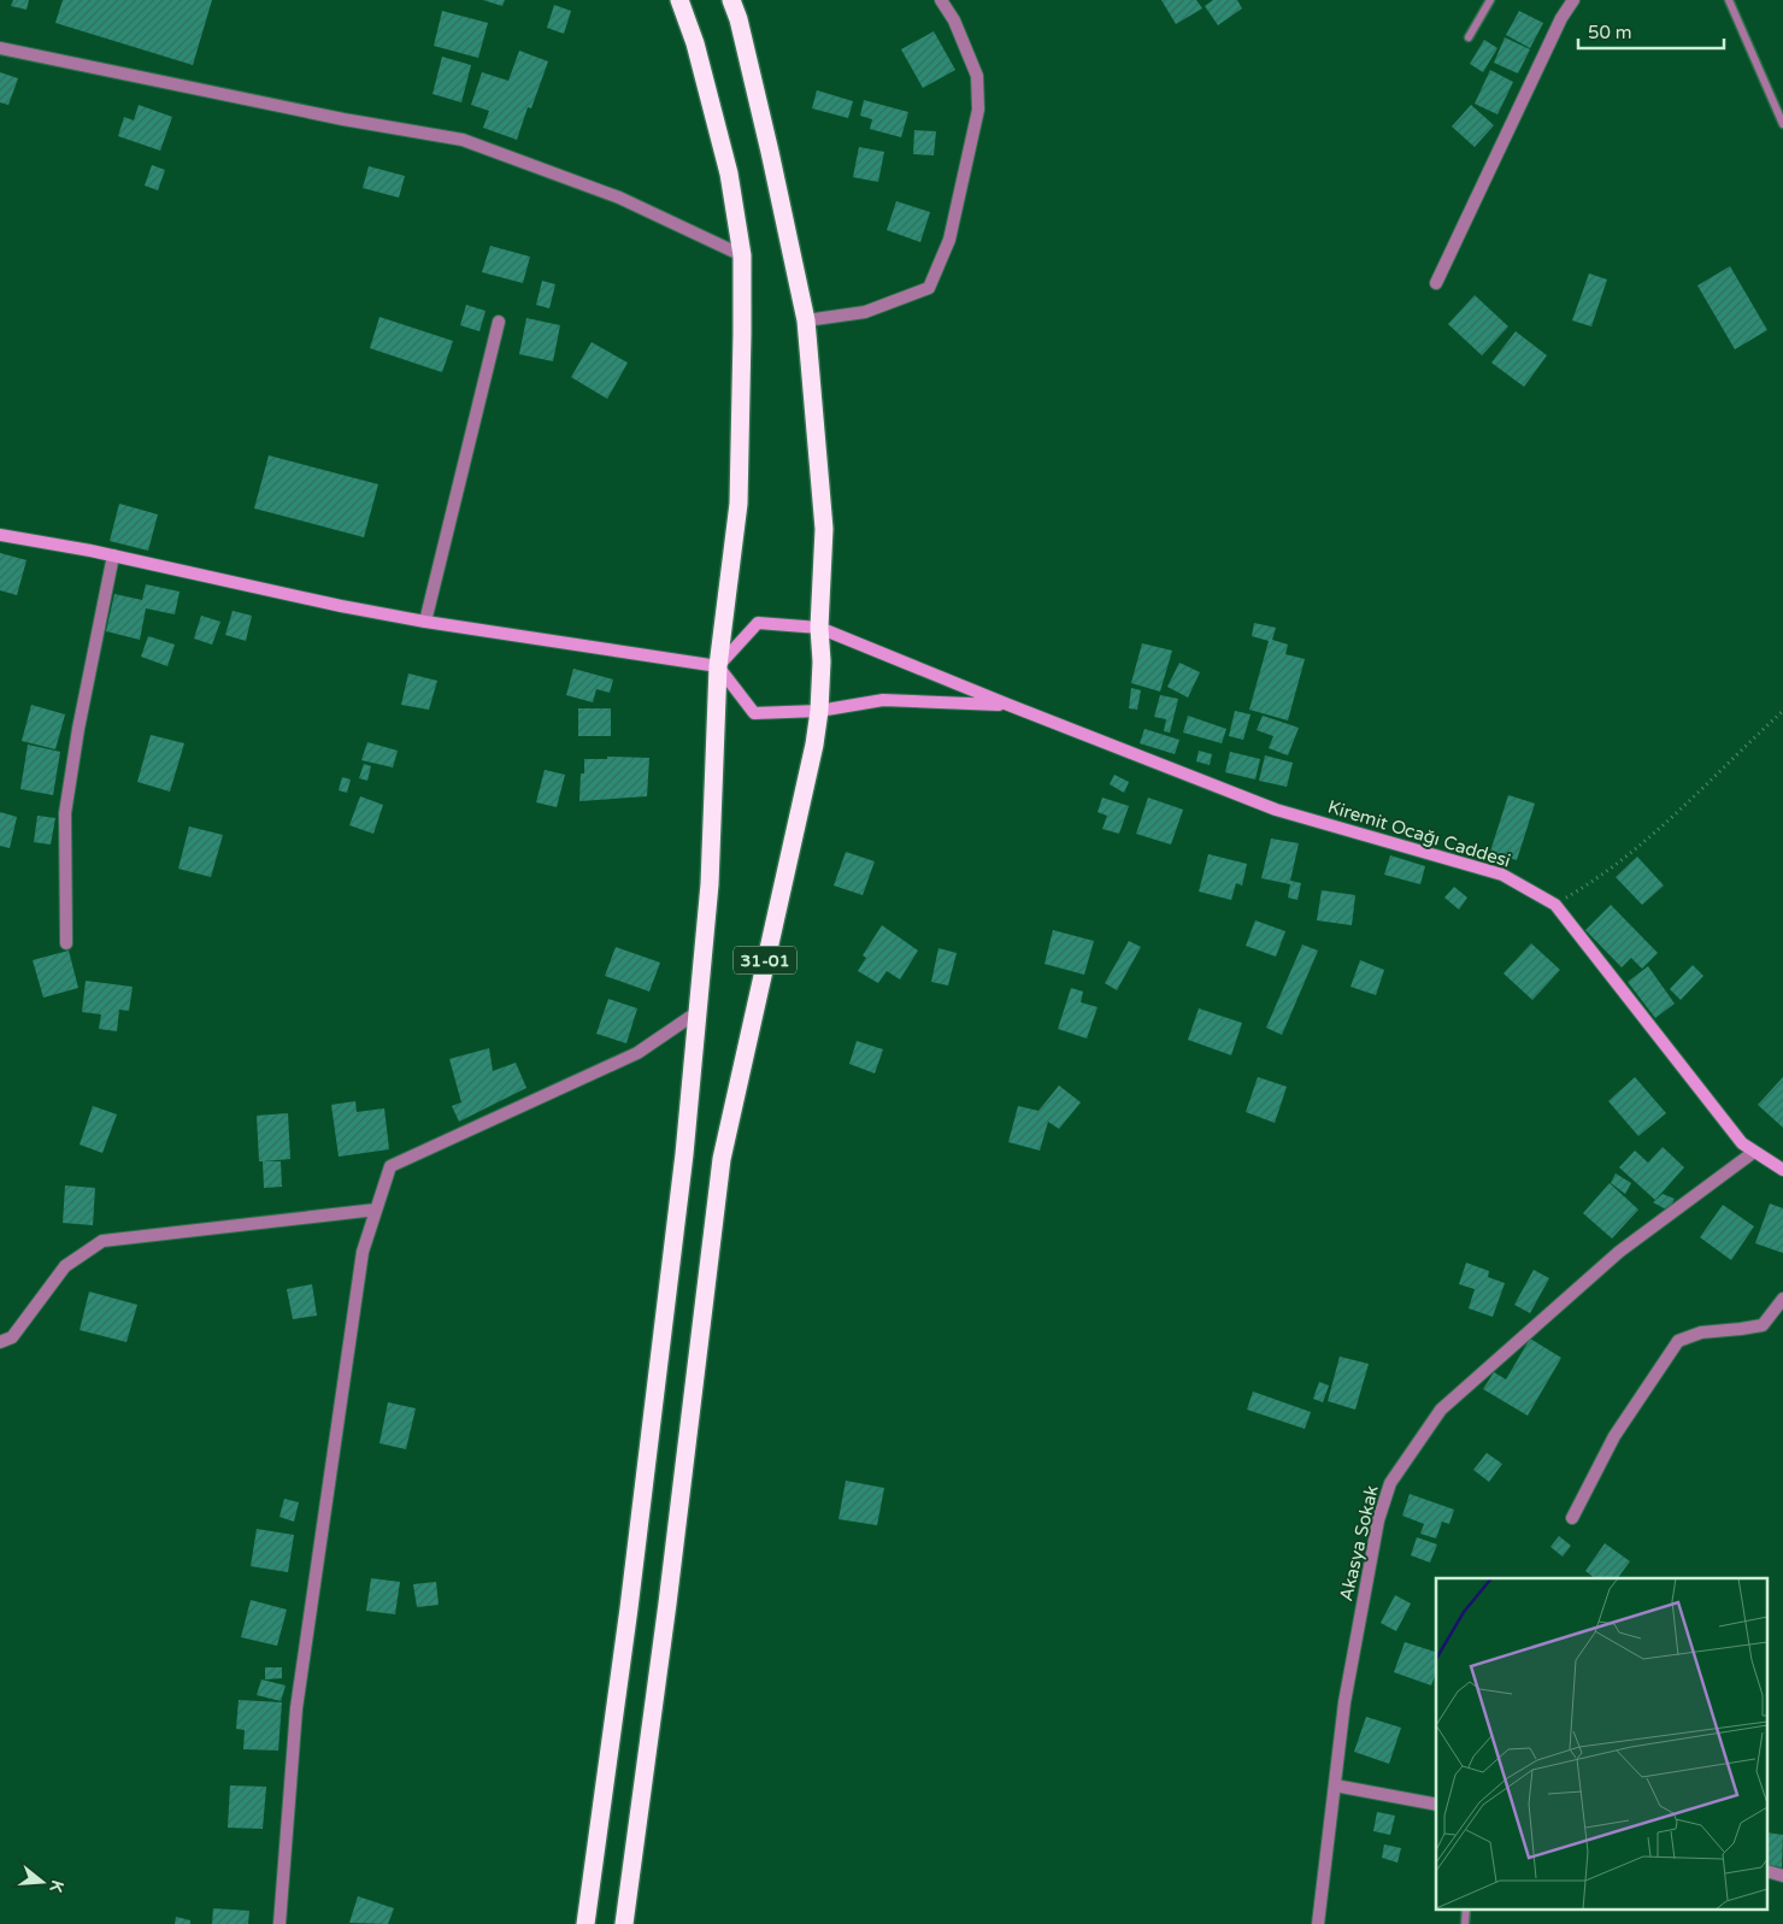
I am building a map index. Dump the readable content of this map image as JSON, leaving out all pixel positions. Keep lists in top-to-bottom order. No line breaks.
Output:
{"streets":{"highway":["31-01"],"street":["Kiremit Ocağı Caddesi","Akasya Sokak"]},"crossings":[["Kiremit Ocağı Caddesi","31-01"],["Kiremit Ocağı Caddesi","Akasya Sokak"]],"scale_bar":"50 m","north":"right"}
